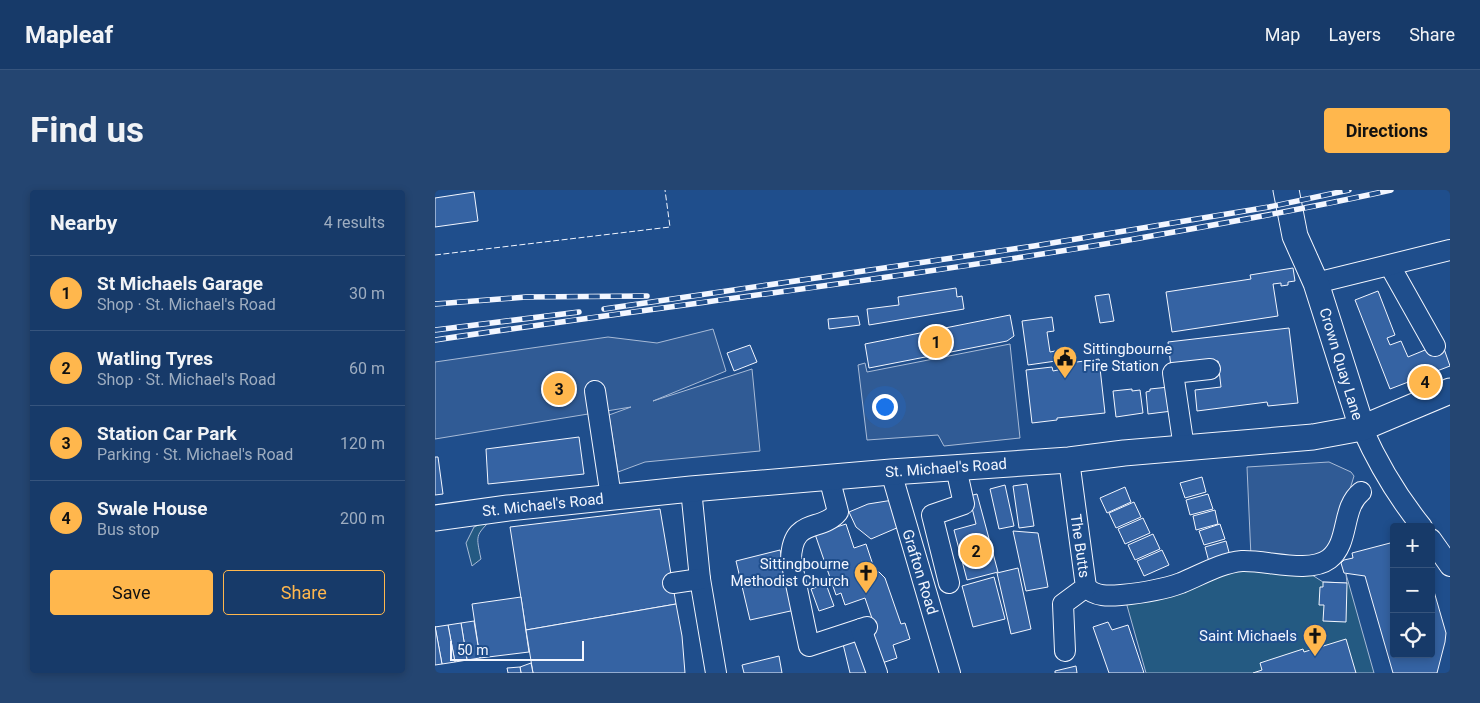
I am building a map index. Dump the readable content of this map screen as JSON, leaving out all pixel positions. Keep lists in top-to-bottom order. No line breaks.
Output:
{"streets":{"main road":["Crown Quay Lane","St. Michael's Road"],"street":["The Butts","Grafton Road"]},"crossings":[["Crown Quay Lane","St. Michael's Road"],["St. Michael's Road","The Butts"],["St. Michael's Road","Grafton Road"]],"places":{"public building":["Sittingbourne Fire Station"],"church":["Sittingbourne Methodist Church","Saint Michaels"]},"scale_bar":"50 m","page":{"header":"Mapleaf","nav":["Map","Layers","Share"],"buttons":["Directions",["Save","Share"]],"title":"Find us","heading":["Nearby","4 results"],"list":[{"mark":"1","name":"St Michaels Garage","note":"Shop · St. Michael's Road","value":"30 m"},{"mark":"2","name":"Watling Tyres","note":"Shop · St. Michael's Road","value":"60 m"},{"mark":"3","name":"Station Car Park","note":"Parking · St. Michael's Road","value":"120 m"},{"mark":"4","name":"Swale House","note":"Bus stop","value":"200 m"}],"pins":["1","4","3","2"],"map_buttons":["+","−"],"scale":"50 m"}}
